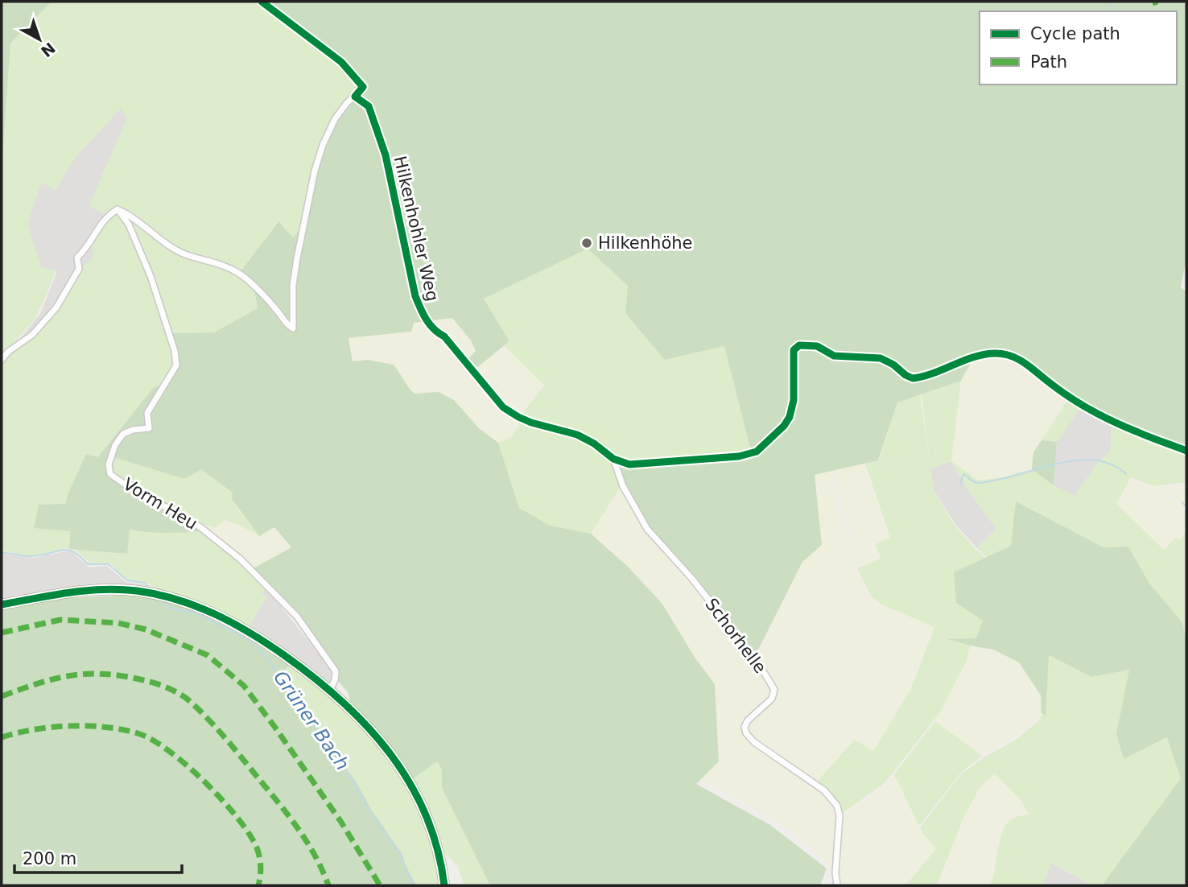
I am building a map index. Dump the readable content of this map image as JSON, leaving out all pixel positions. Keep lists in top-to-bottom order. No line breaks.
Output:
{"streets":{"street":["Hilkenhohler Weg","Vorm Heu","Schorhelle"]},"crossings":[["Hilkenhohler Weg","Schorhelle"]],"water":["Grüner Bach"],"places":["Hilkenhöhe"],"legend":["Cycle path","Path"],"scale_bar":"200 m","north":"bottom right"}
